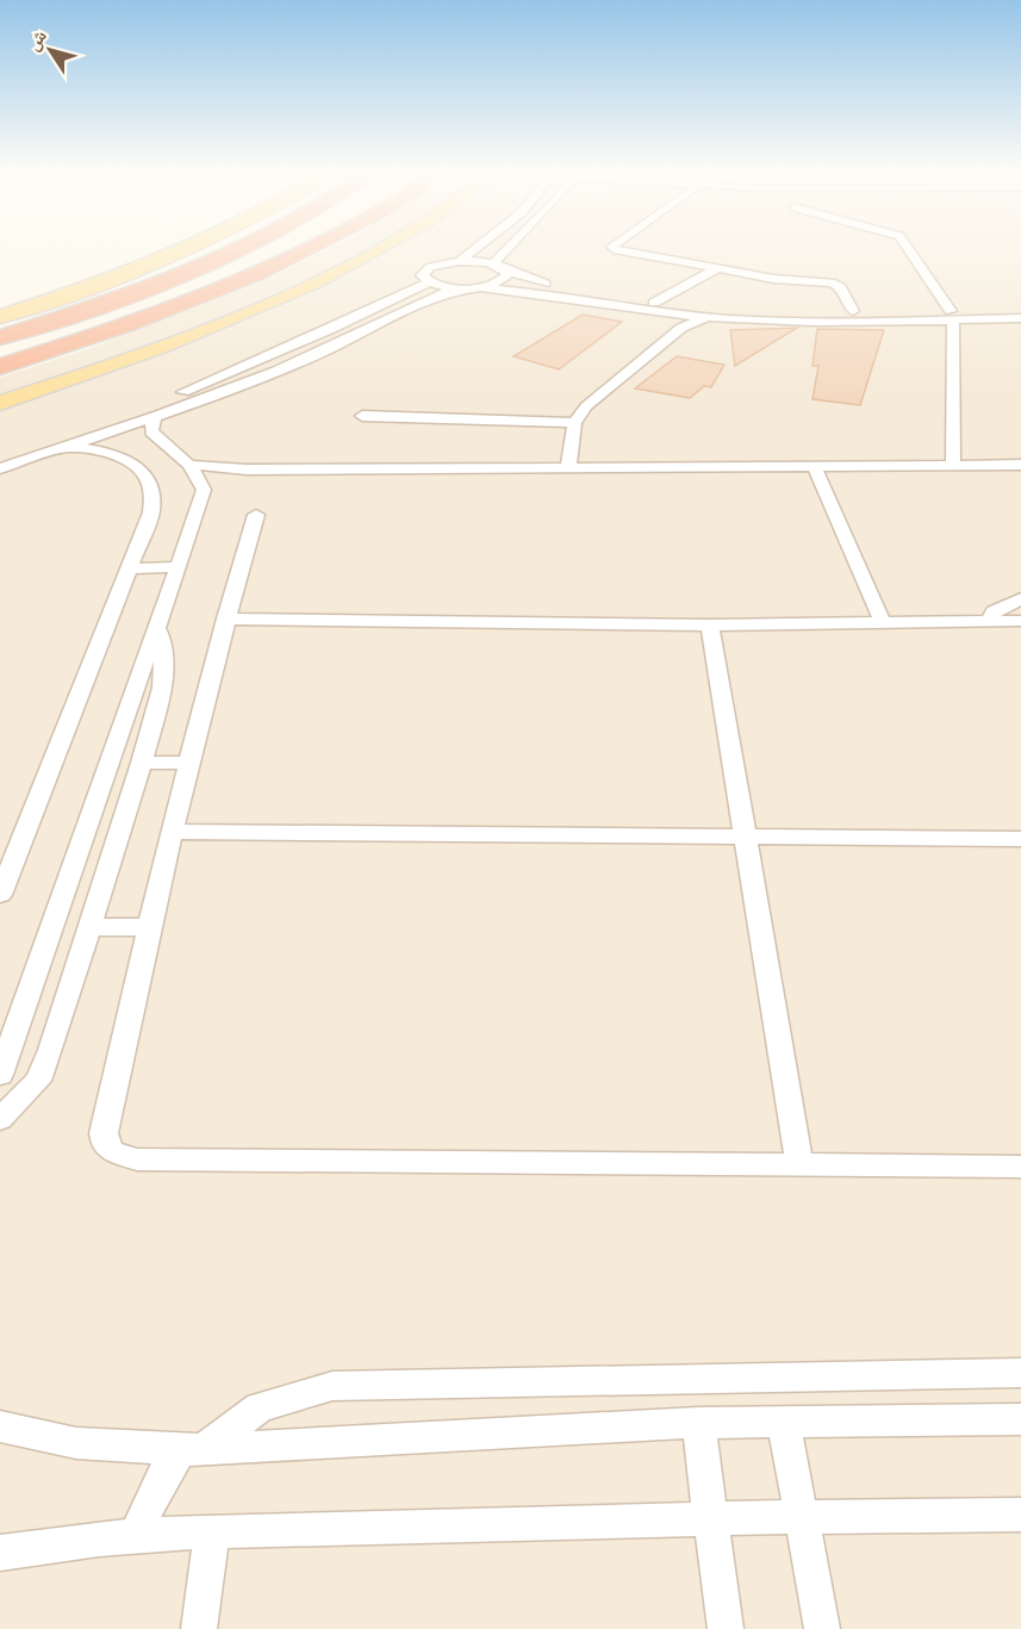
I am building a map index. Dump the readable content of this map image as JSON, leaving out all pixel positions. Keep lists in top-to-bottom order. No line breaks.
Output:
{"north":"top left"}
